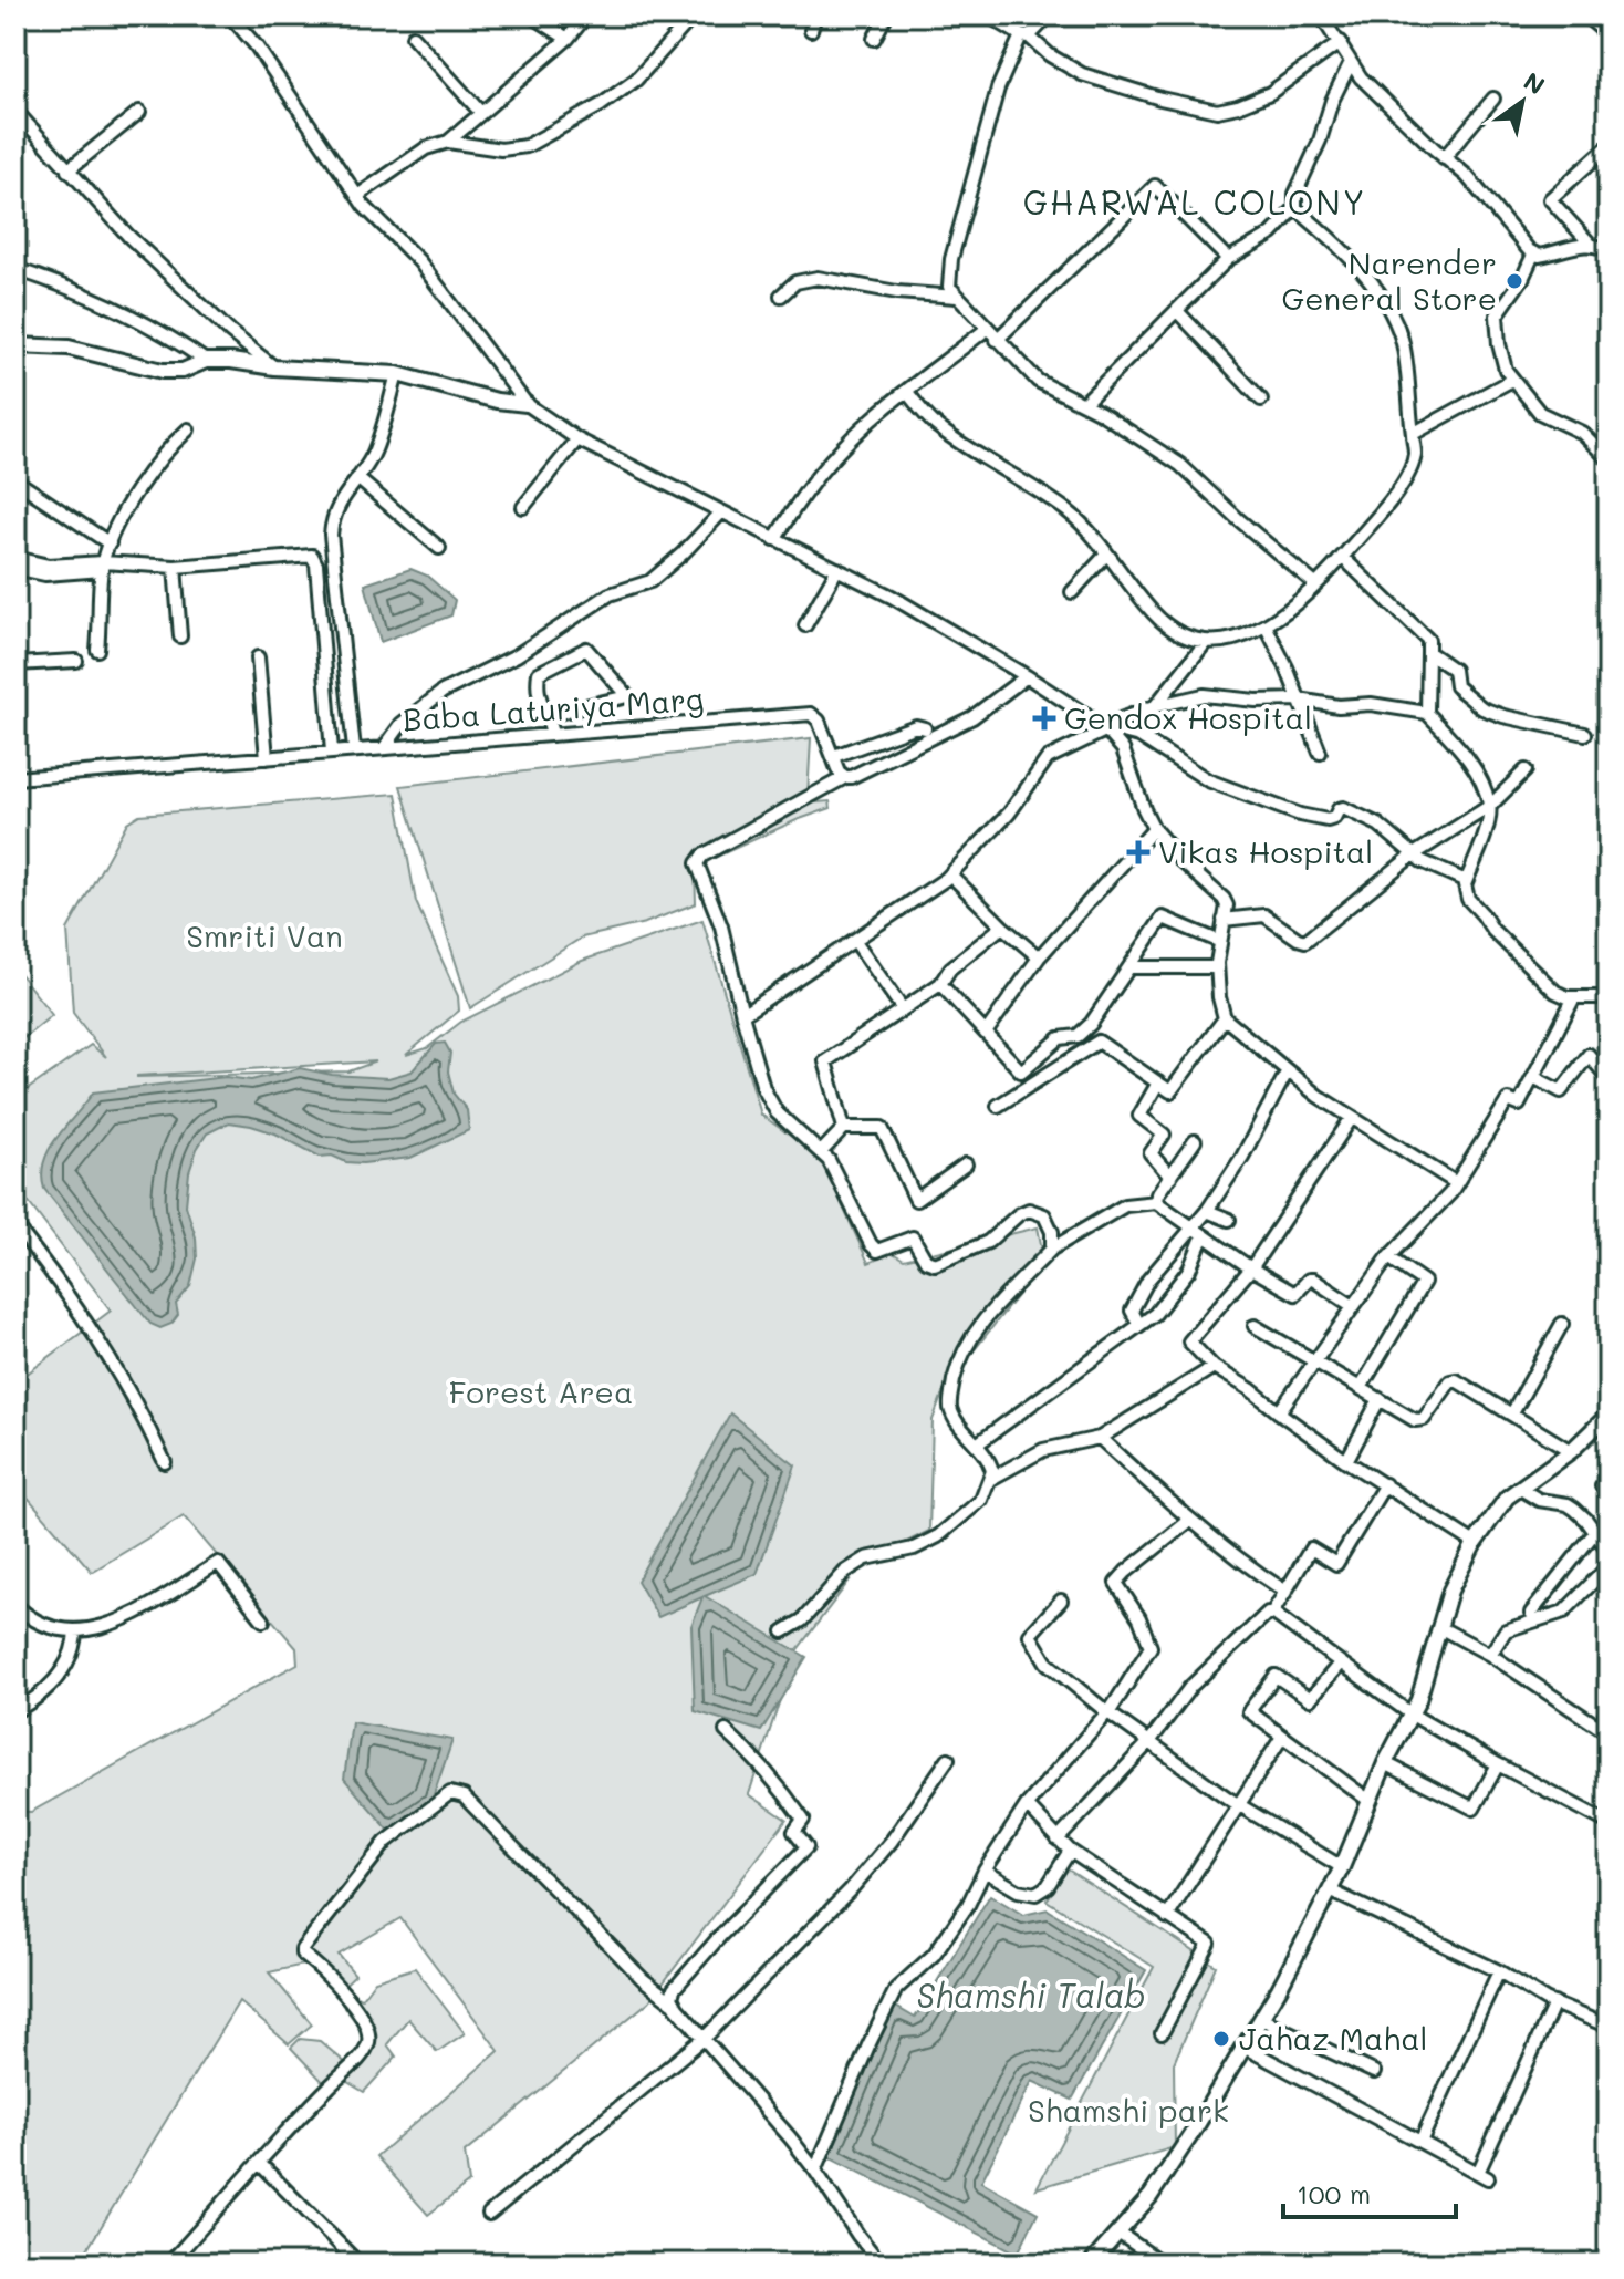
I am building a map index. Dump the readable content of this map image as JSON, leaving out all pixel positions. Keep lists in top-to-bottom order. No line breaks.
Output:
{"streets":{"street":["Baba Laturiya Marg"]},"districts":["GHARWAL COLONY"],"water":["Shamshi Talab"],"parks":["Smriti Van","Forest Area","Shamshi park"],"places":{"other":["Narender General Store","Jahaz Mahal"],"health":["Gendox Hospital","Vikas Hospital"]},"scale_bar":"100 m","north":"top right"}
